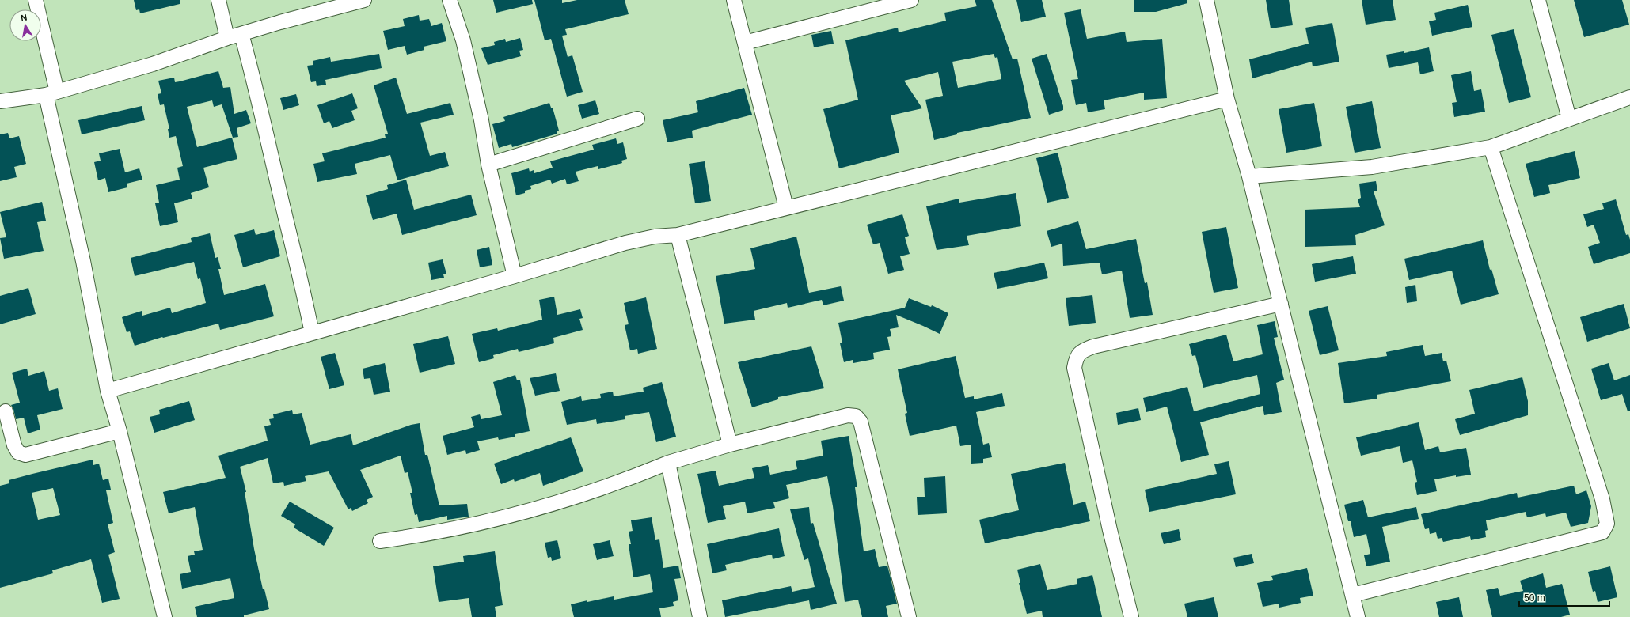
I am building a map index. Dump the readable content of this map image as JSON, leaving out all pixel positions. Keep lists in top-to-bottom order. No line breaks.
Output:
{"scale_bar":"50 m","north":"top"}
